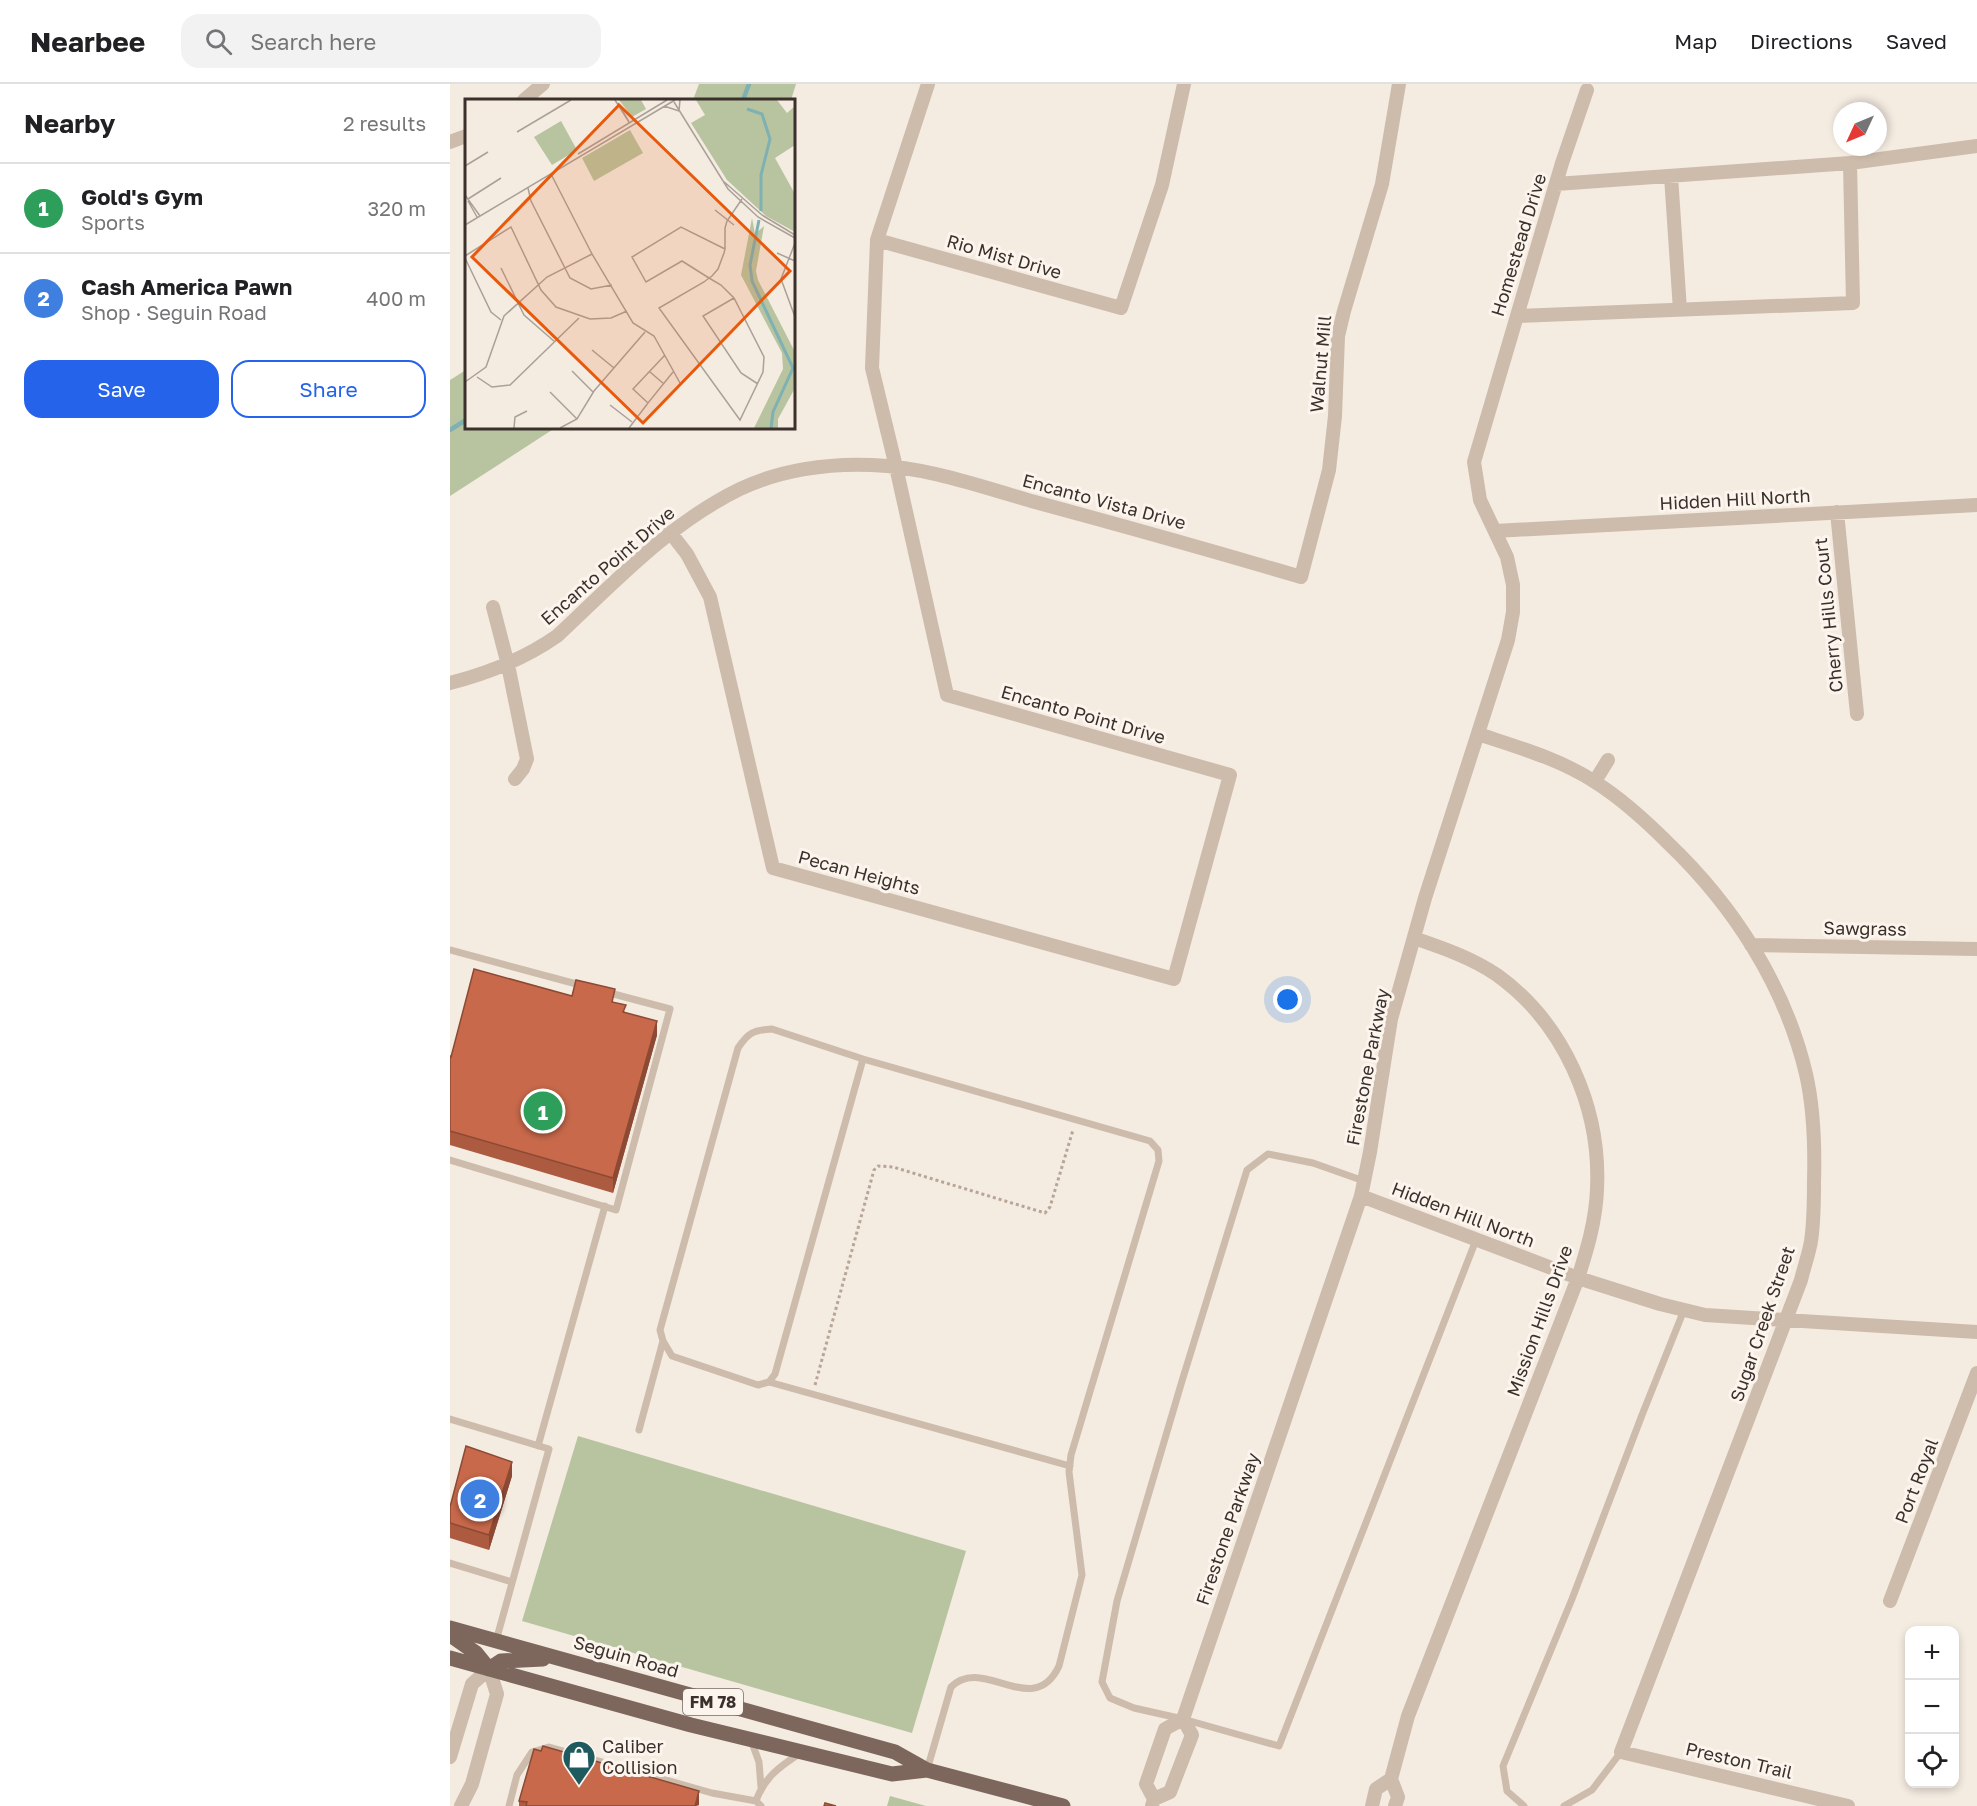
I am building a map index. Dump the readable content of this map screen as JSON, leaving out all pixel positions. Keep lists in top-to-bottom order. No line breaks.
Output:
{"streets":{"main road":["Seguin Road","FM 78"],"street":["Homestead Drive","Rio Mist Drive","Walnut Mill","Hidden Hill North","Encanto Vista Drive","Encanto Point Drive","Cherry Hills Court","Pecan Heights","Sawgrass","Firestone Parkway","Mission Hills Drive","Sugar Creek Street","Port Royal","Preston Trail"]},"crossings":[["Homestead Drive","Firestone Parkway"],["Rio Mist Drive","Encanto Point Drive"],["Walnut Mill","Encanto Vista Drive"],["Hidden Hill North","Cherry Hills Court"],["Hidden Hill North","Firestone Parkway"],["Hidden Hill North","Mission Hills Drive"],["Hidden Hill North","Sugar Creek Street"],["Encanto Vista Drive","Encanto Point Drive"],["Encanto Point Drive","Pecan Heights"],["Sawgrass","Sugar Creek Street"],["Firestone Parkway","Mission Hills Drive"],["Firestone Parkway","Sugar Creek Street"],["Sugar Creek Street","Preston Trail"]],"places":{"shop":["Caliber Collision"]},"north":"bottom left","page":{"header":"Nearbee","search":"Search here","nav":["Map","Directions","Saved"],"heading":["Nearby","2 results"],"list":[{"mark":"1","name":"Gold's Gym","note":"Sports","value":"320 m"},{"mark":"2","name":"Cash America Pawn","note":"Shop · Seguin Road","value":"400 m"}],"buttons":["Save","Share"],"pins":["1","2"],"map_buttons":["+","−"]}}
